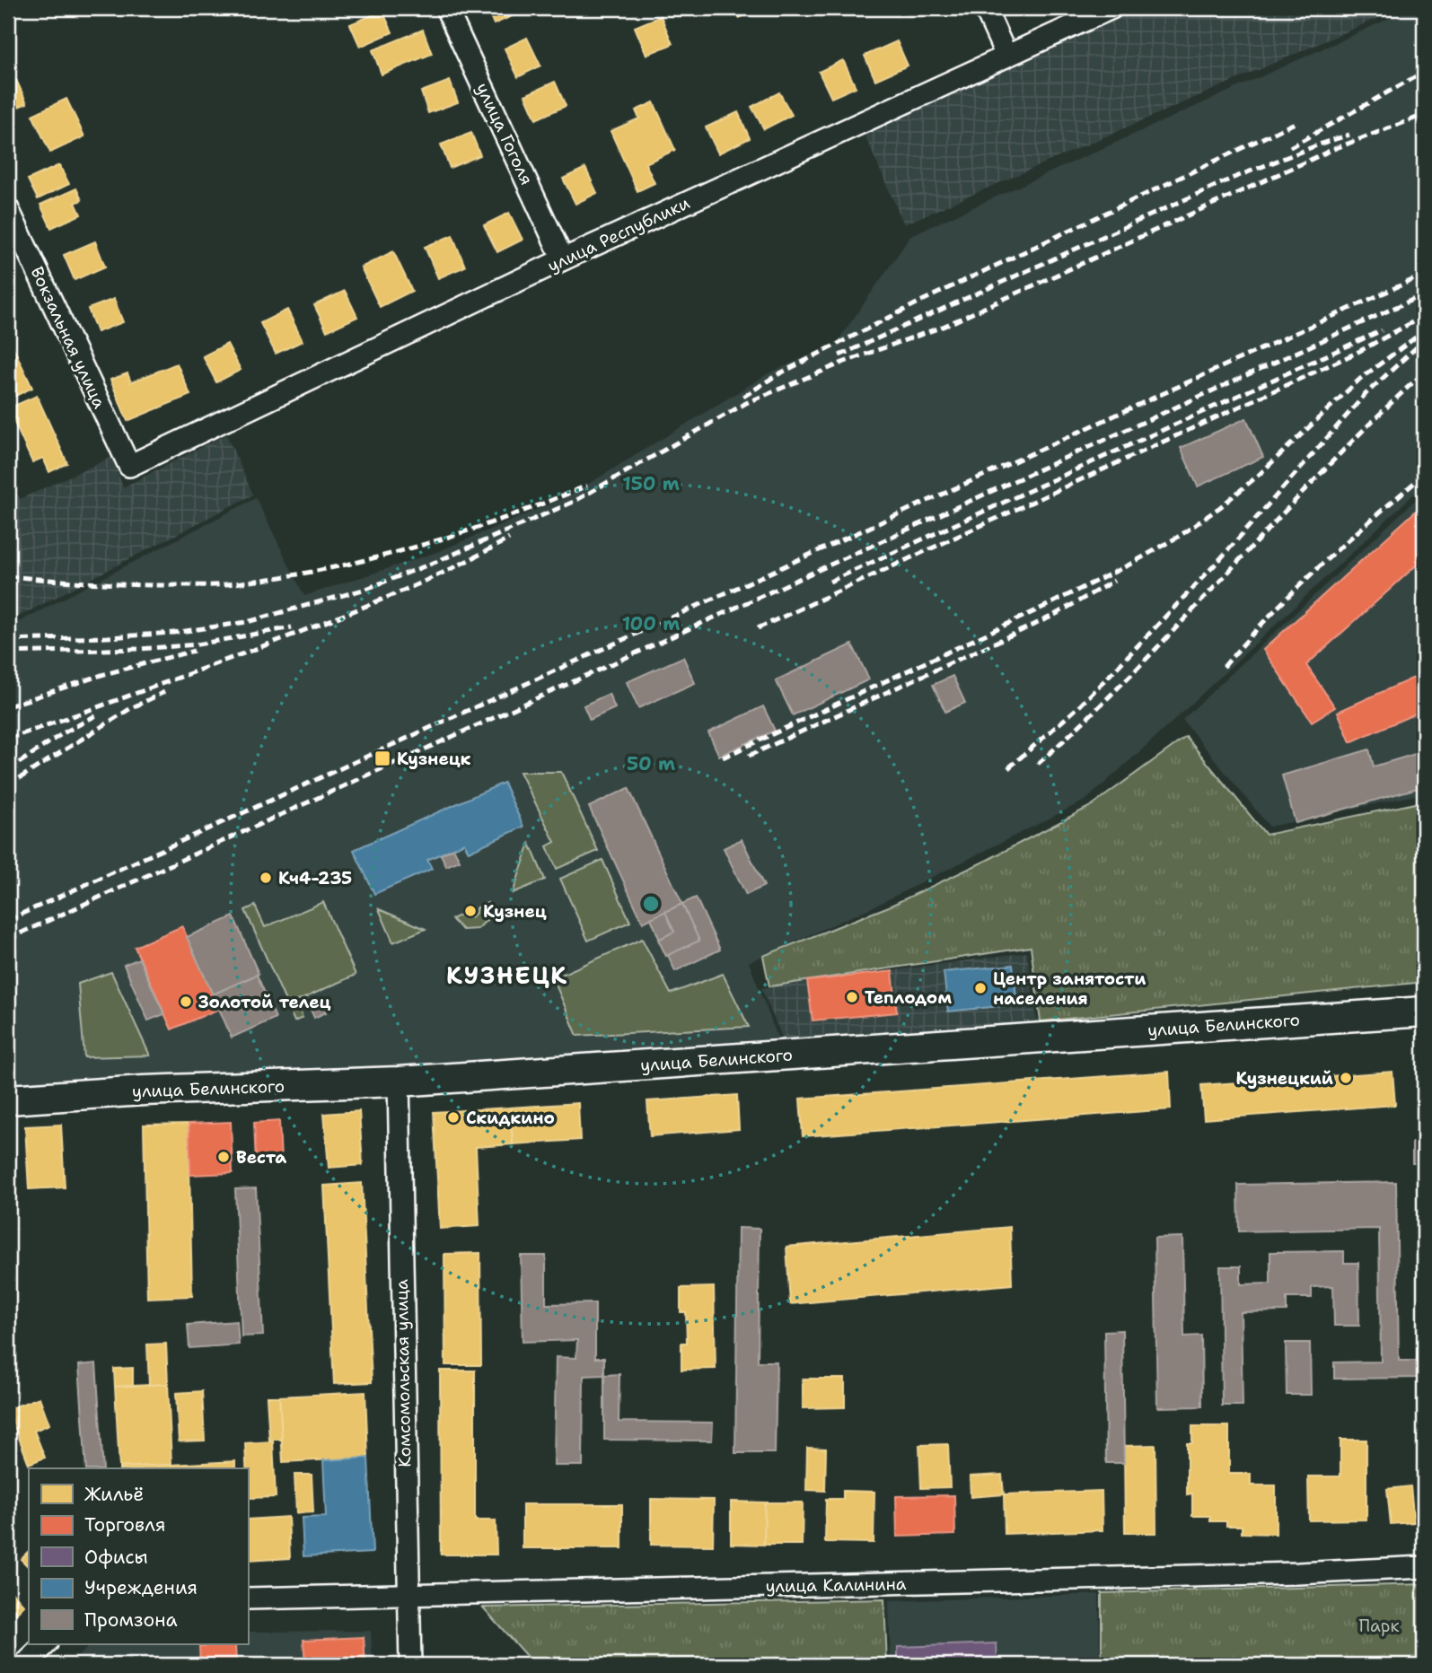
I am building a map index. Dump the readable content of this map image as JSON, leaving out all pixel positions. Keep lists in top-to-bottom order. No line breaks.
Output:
{"streets":{"street":["улица Гоголя","улица Республики","Вокзальная улица","улица Белинского","Комсомольская улица","улица Калинина"]},"crossings":[["улица Гоголя","улица Республики"],["улица Республики","Вокзальная улица"],["улица Белинского","Комсомольская улица"],["Комсомольская улица","улица Калинина"]],"districts":["КУЗНЕЦК"],"parks":["Парк"],"places":{"transit":["Кузнецк"],"other":["Кч4-235","Кузнец","Центр занятости населения","Теплодом","Золотой телец","Кузнецкий","Скидкино","Веста"]},"legend":["Жильё","Торговля","Офисы","Учреждения","Промзона"],"rings":["150 m","100 m","50 m"]}
